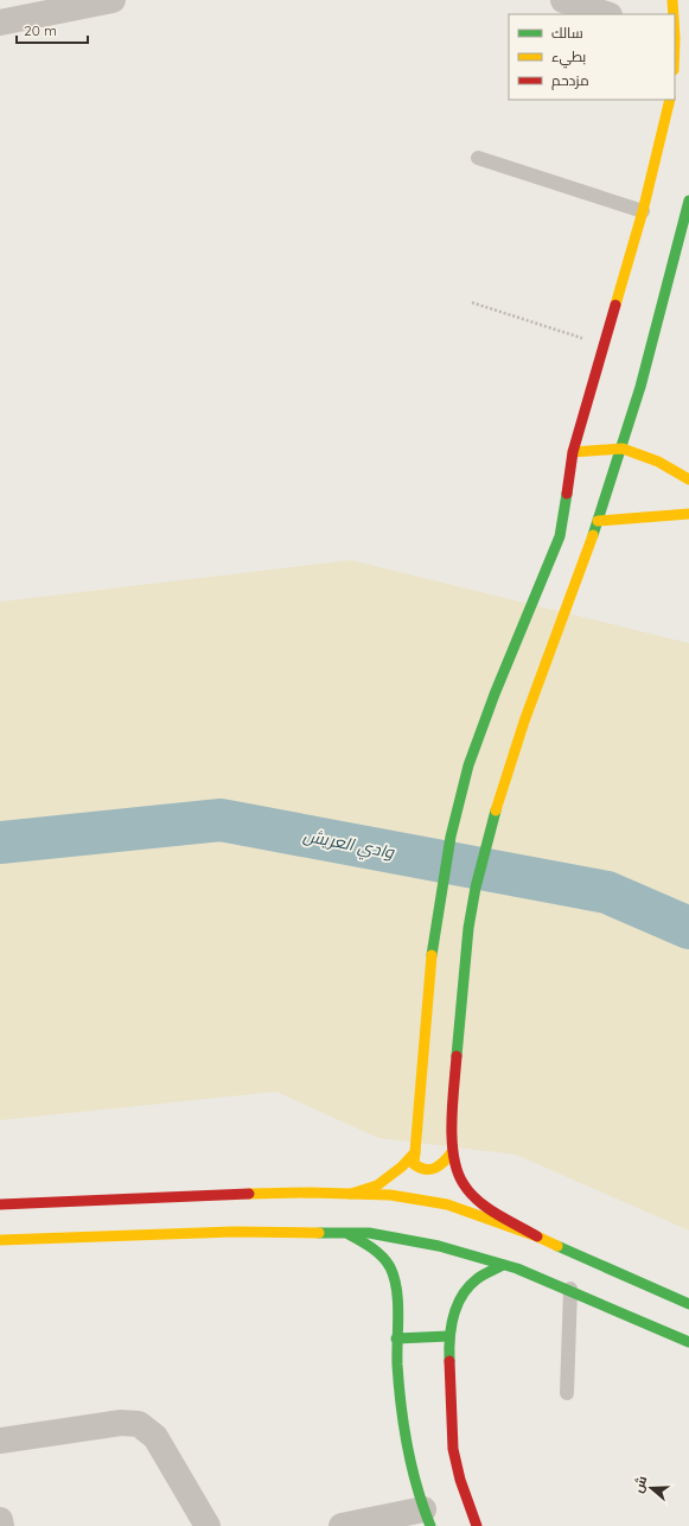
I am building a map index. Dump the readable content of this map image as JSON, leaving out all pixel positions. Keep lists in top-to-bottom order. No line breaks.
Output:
{"water":["وادي العريش"],"legend":["سالك","بطيء","مزدحم"],"scale_bar":"20 m","north":"left"}
